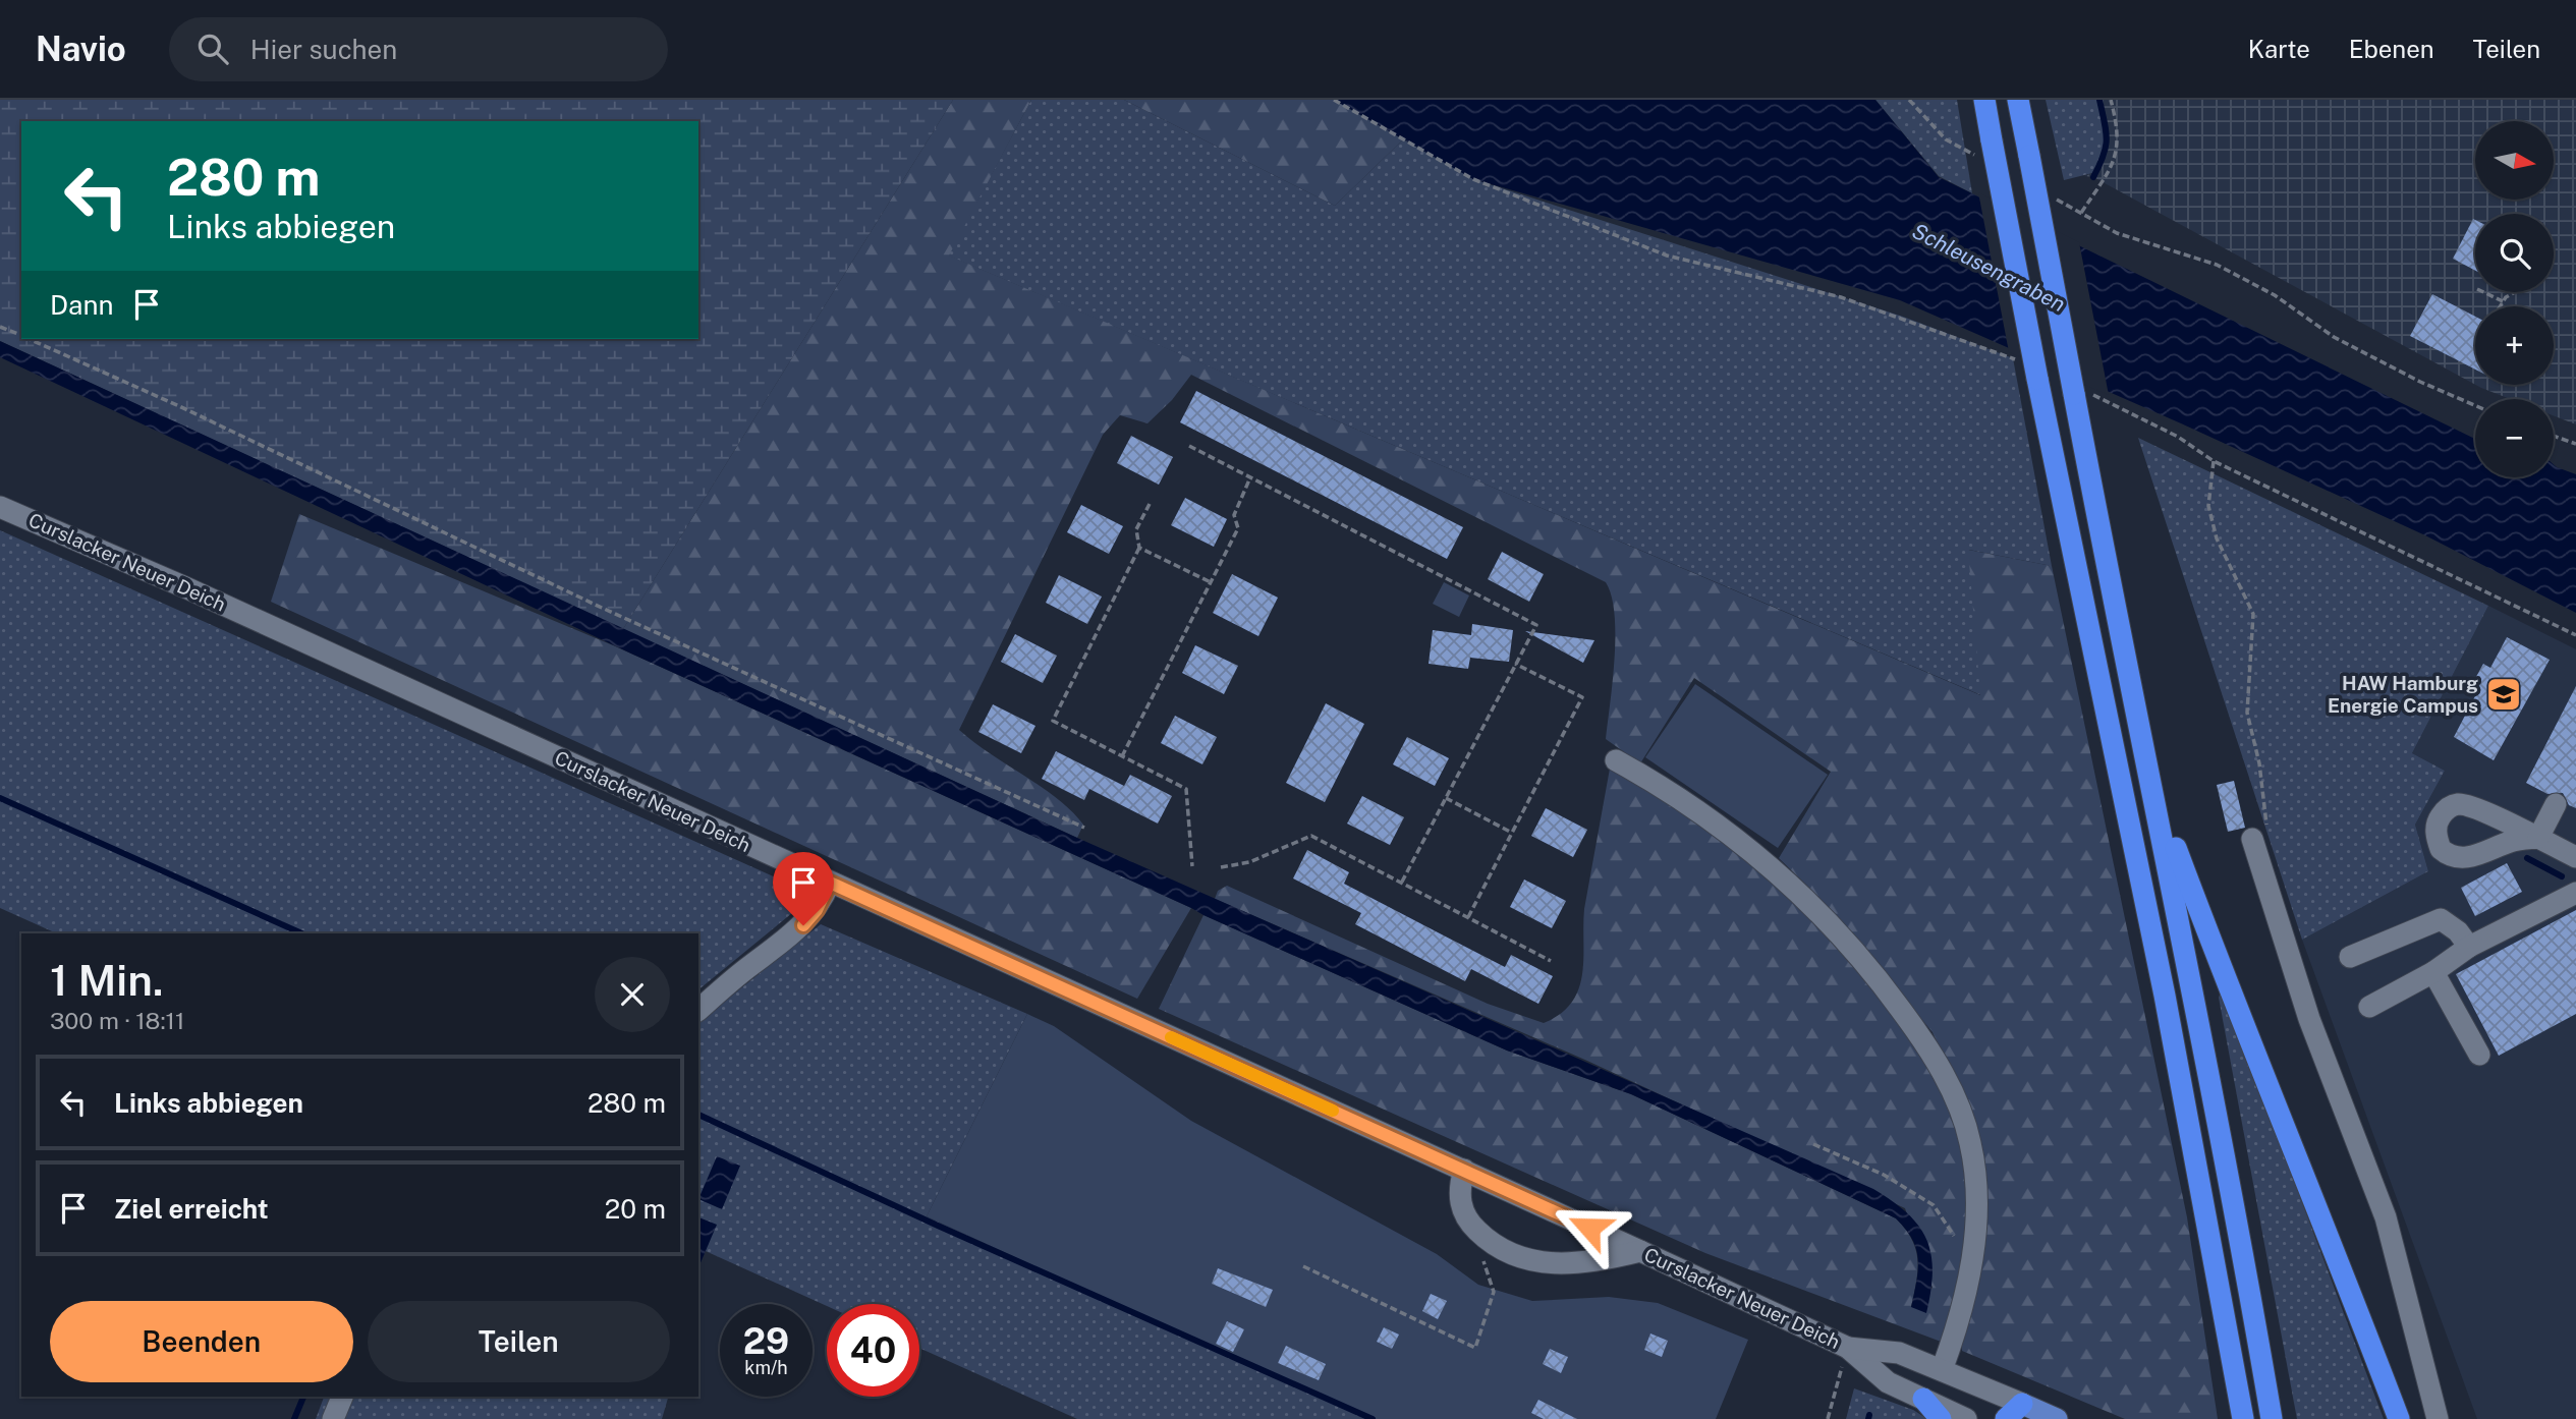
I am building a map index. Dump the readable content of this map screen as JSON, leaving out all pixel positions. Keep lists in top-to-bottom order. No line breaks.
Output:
{"streets":{"main road":["Curslacker Neuer Deich"]},"water":["Schleusengraben"],"places":{"school or university":["HAW Hamburg Energie Campus"]},"north":"right","page":{"header":"Navio","search":"Hier suchen","nav":["Karte","Ebenen","Teilen"],"map_buttons":["+","−"],"turn":["280 m","Links abbiegen"],"then":"Dann","heading":["1 Min.","300 m · 18:11"],"list":[{"name":"Links abbiegen","value":"280 m"},{"name":"Ziel erreicht","value":"20 m"}],"buttons":["Beenden","Teilen"],"speed":"29 km/h","limit":"40"}}
